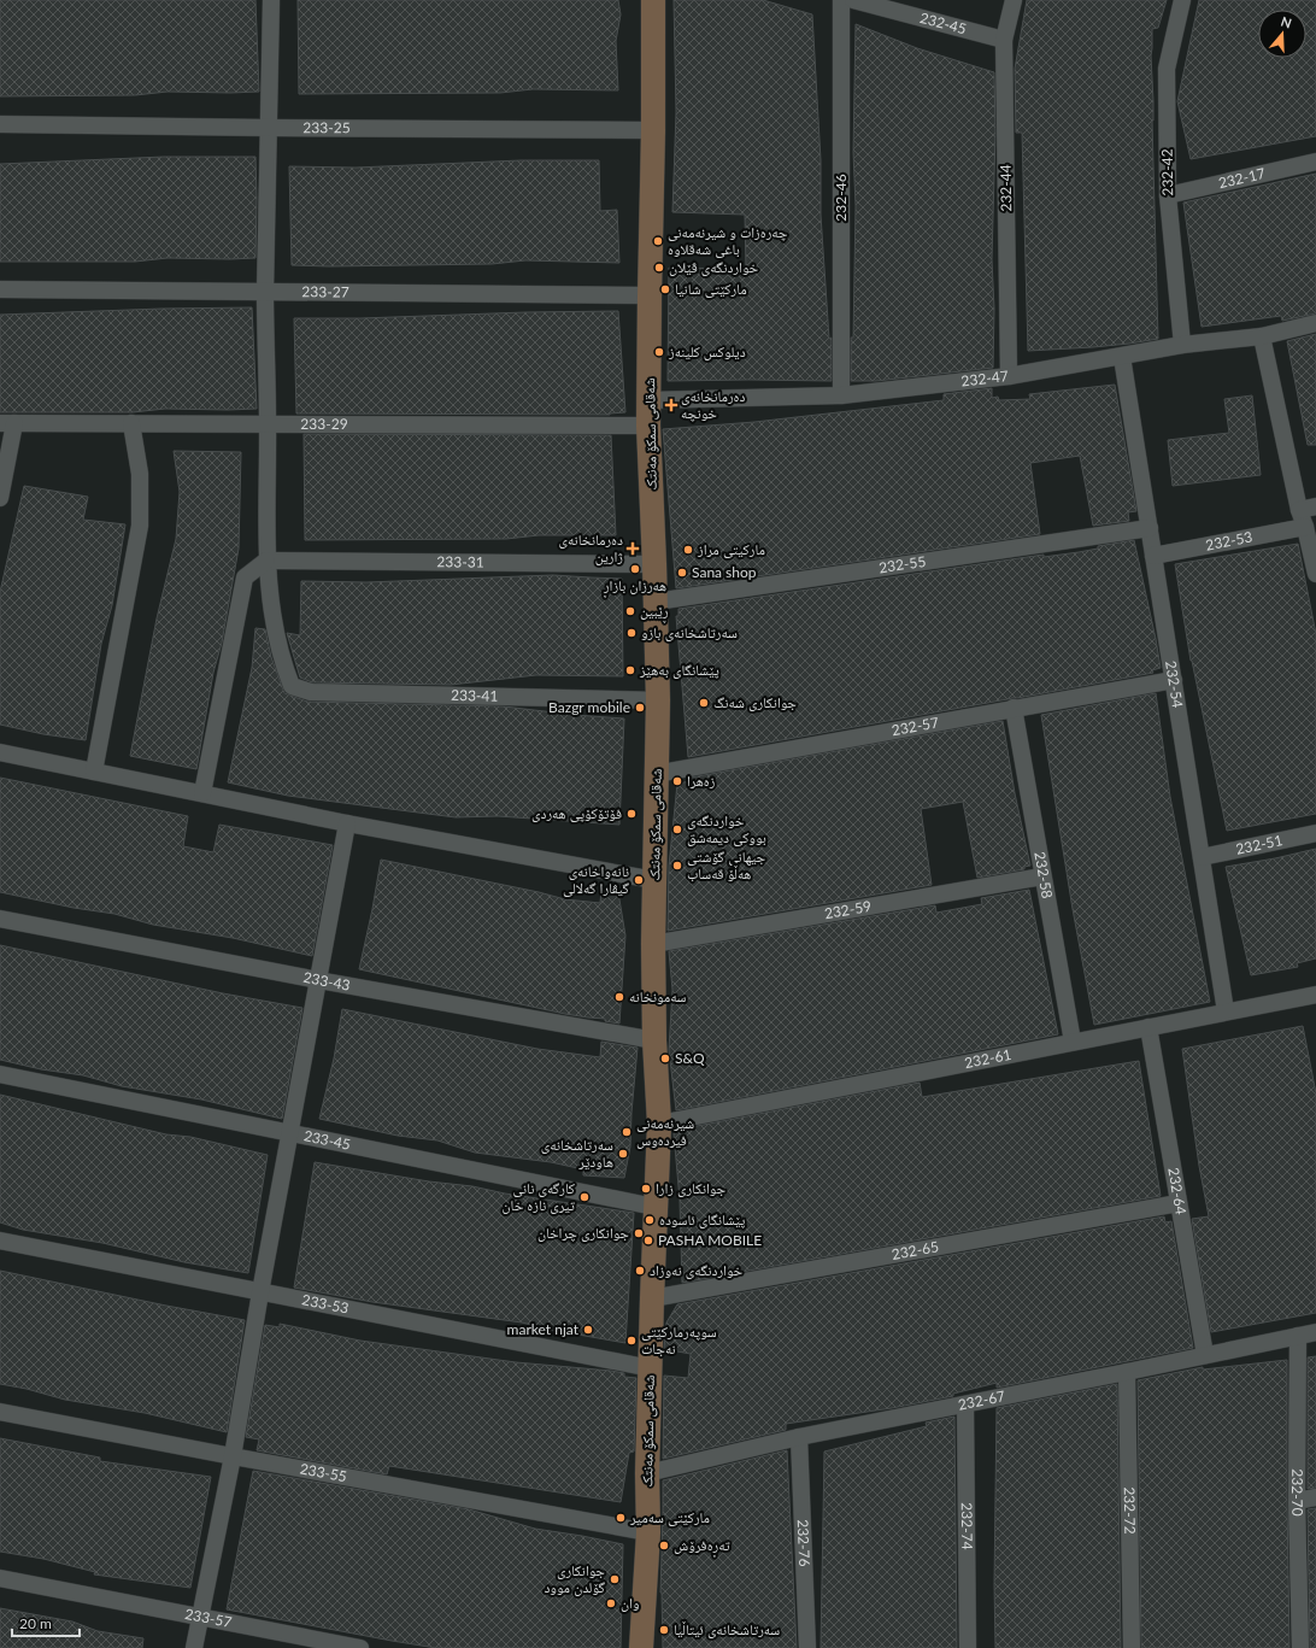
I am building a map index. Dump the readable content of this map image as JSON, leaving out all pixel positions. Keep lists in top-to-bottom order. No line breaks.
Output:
{"streets":{"main road":["شەقامی سمکۆ مەنتک"],"street":["232-45","233-25","232-42","232-17","232-44","232-46","233-27","232-47","233-29","232-53","233-31","232-55","232-54","233-41","232-57","232-51","232-58","232-59","233-43","232-61","233-45","232-64","232-65","233-53","232-67","233-55","232-70","232-72","232-74","232-76","233-57"]},"crossings":[["232-45","232-44"],["233-25","شەقامی سمکۆ مەنتک"],["232-42","232-17"],["232-42","232-47"],["232-44","232-47"],["232-46","232-47"],["233-27","شەقامی سمکۆ مەنتک"],["232-47","شەقامی سمکۆ مەنتک"],["232-47","232-54"],["233-29","شەقامی سمکۆ مەنتک"],["شەقامی سمکۆ مەنتک","233-31"],["شەقامی سمکۆ مەنتک","232-55"],["شەقامی سمکۆ مەنتک","233-41"],["شەقامی سمکۆ مەنتک","232-57"],["شەقامی سمکۆ مەنتک","232-59"],["شەقامی سمکۆ مەنتک","233-43"],["شەقامی سمکۆ مەنتک","232-61"],["شەقامی سمکۆ مەنتک","233-45"],["شەقامی سمکۆ مەنتک","232-65"],["شەقامی سمکۆ مەنتک","233-53"],["شەقامی سمکۆ مەنتک","232-67"],["شەقامی سمکۆ مەنتک","233-55"],["232-53","232-54"],["233-31","233-41"],["232-55","232-54"],["232-54","232-57"],["232-54","232-51"],["232-54","232-61"],["232-57","232-58"],["232-58","232-59"],["232-58","232-61"],["232-61","232-64"],["232-64","232-65"],["232-64","232-67"],["232-67","232-70"],["232-67","232-72"],["232-67","232-74"],["232-67","232-76"]],"places":{"other":["چەرەزات و شیرنەمەنی باغی شەقلاوە","خواردنگەی ڤێلان","مارکێتی شانیا","دیلوکس کلینەز","مارکیتی مراز","هەرزان بازاڕ","Sana shop","ڕێبین","سەرتاشخانەی بازو","پێشانگای بەهێز","جوانکاری شەنگ","Bazgr mobile","زەهرا","فۆتۆکۆپی هەردی","خواردنگەی بووکی دیمەشق","جیهانی گۆشتی هەڵۆ قەساب","نانەواخانەی گیڤارا گەلالی","سەمونخانە","S&Q","شیرنەمەنی فیردەوس","سەرتاشخانەی هاودێر","جوانکاری زارا","کارگەی نانی تیری نازە خان","پێشانگای ئاسودە","جوانکاری چراخان","PASHA MOBILE","خواردنگەی نەوزاد","market njat","سوپەرمارکێتی نەجات","مارکێتی سەمیر","تەڕەفرۆش","جوانکاری گۆلدن موود","وان","سەرتاشخانەی ئیتاڵیا"],"health":["دەرمانخانەی خونچە","دەرمانخانەی ژارین"]},"scale_bar":"20 m","north":"top"}
